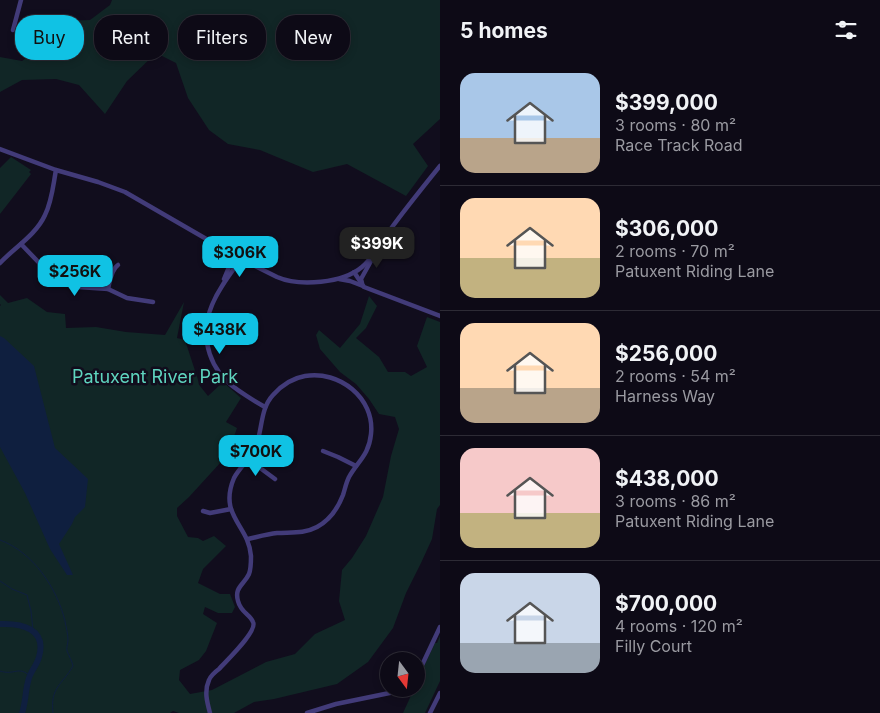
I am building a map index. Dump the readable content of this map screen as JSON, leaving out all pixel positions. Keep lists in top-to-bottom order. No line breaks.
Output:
{"parks":["Patuxent River Park"],"north":"bottom","page":{"heading":"5 homes","chip":["Buy","Rent","Filters","New"],"list":[{"name":"$399,000","note":"3 rooms · 80 m² · Race Track Road"},{"name":"$306,000","note":"2 rooms · 70 m² · Patuxent Riding Lane"},{"name":"$256,000","note":"2 rooms · 54 m² · Harness Way"},{"name":"$438,000","note":"3 rooms · 86 m² · Patuxent Riding Lane"},{"name":"$700,000","note":"4 rooms · 120 m² · Filly Court"}],"price":["$399K","$306K","$256K","$438K","$700K"]}}
